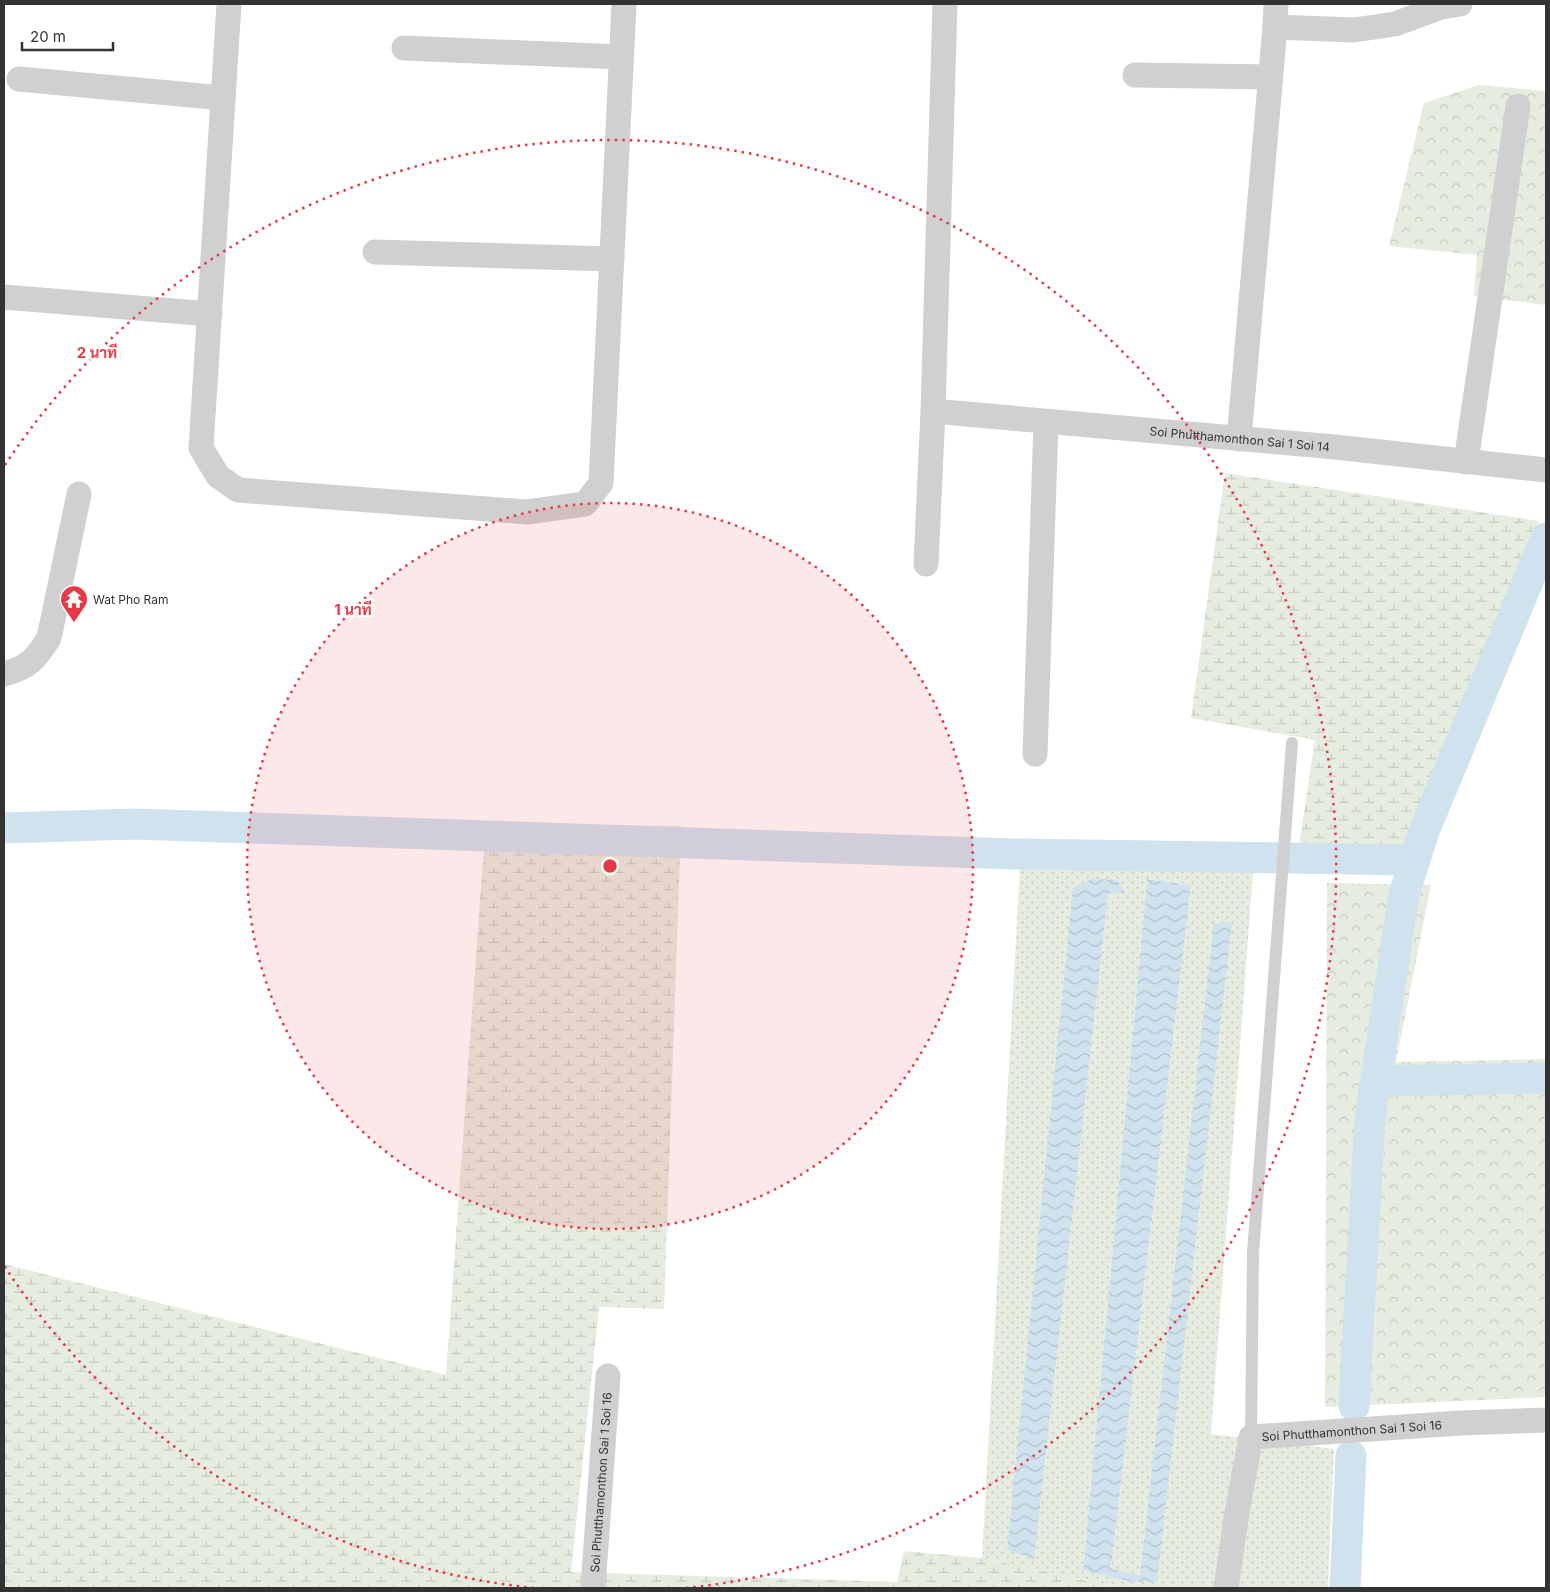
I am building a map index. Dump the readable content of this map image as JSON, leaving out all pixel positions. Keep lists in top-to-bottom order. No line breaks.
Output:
{"streets":{"street":["Soi Phutthamonthon Sai 1 Soi 14","Soi Phutthamonthon Sai 1 Soi 16"]},"places":{"temple":["Wat Pho Ram"]},"scale_bar":"20 m","rings":["2 นาที","1 นาที"]}
